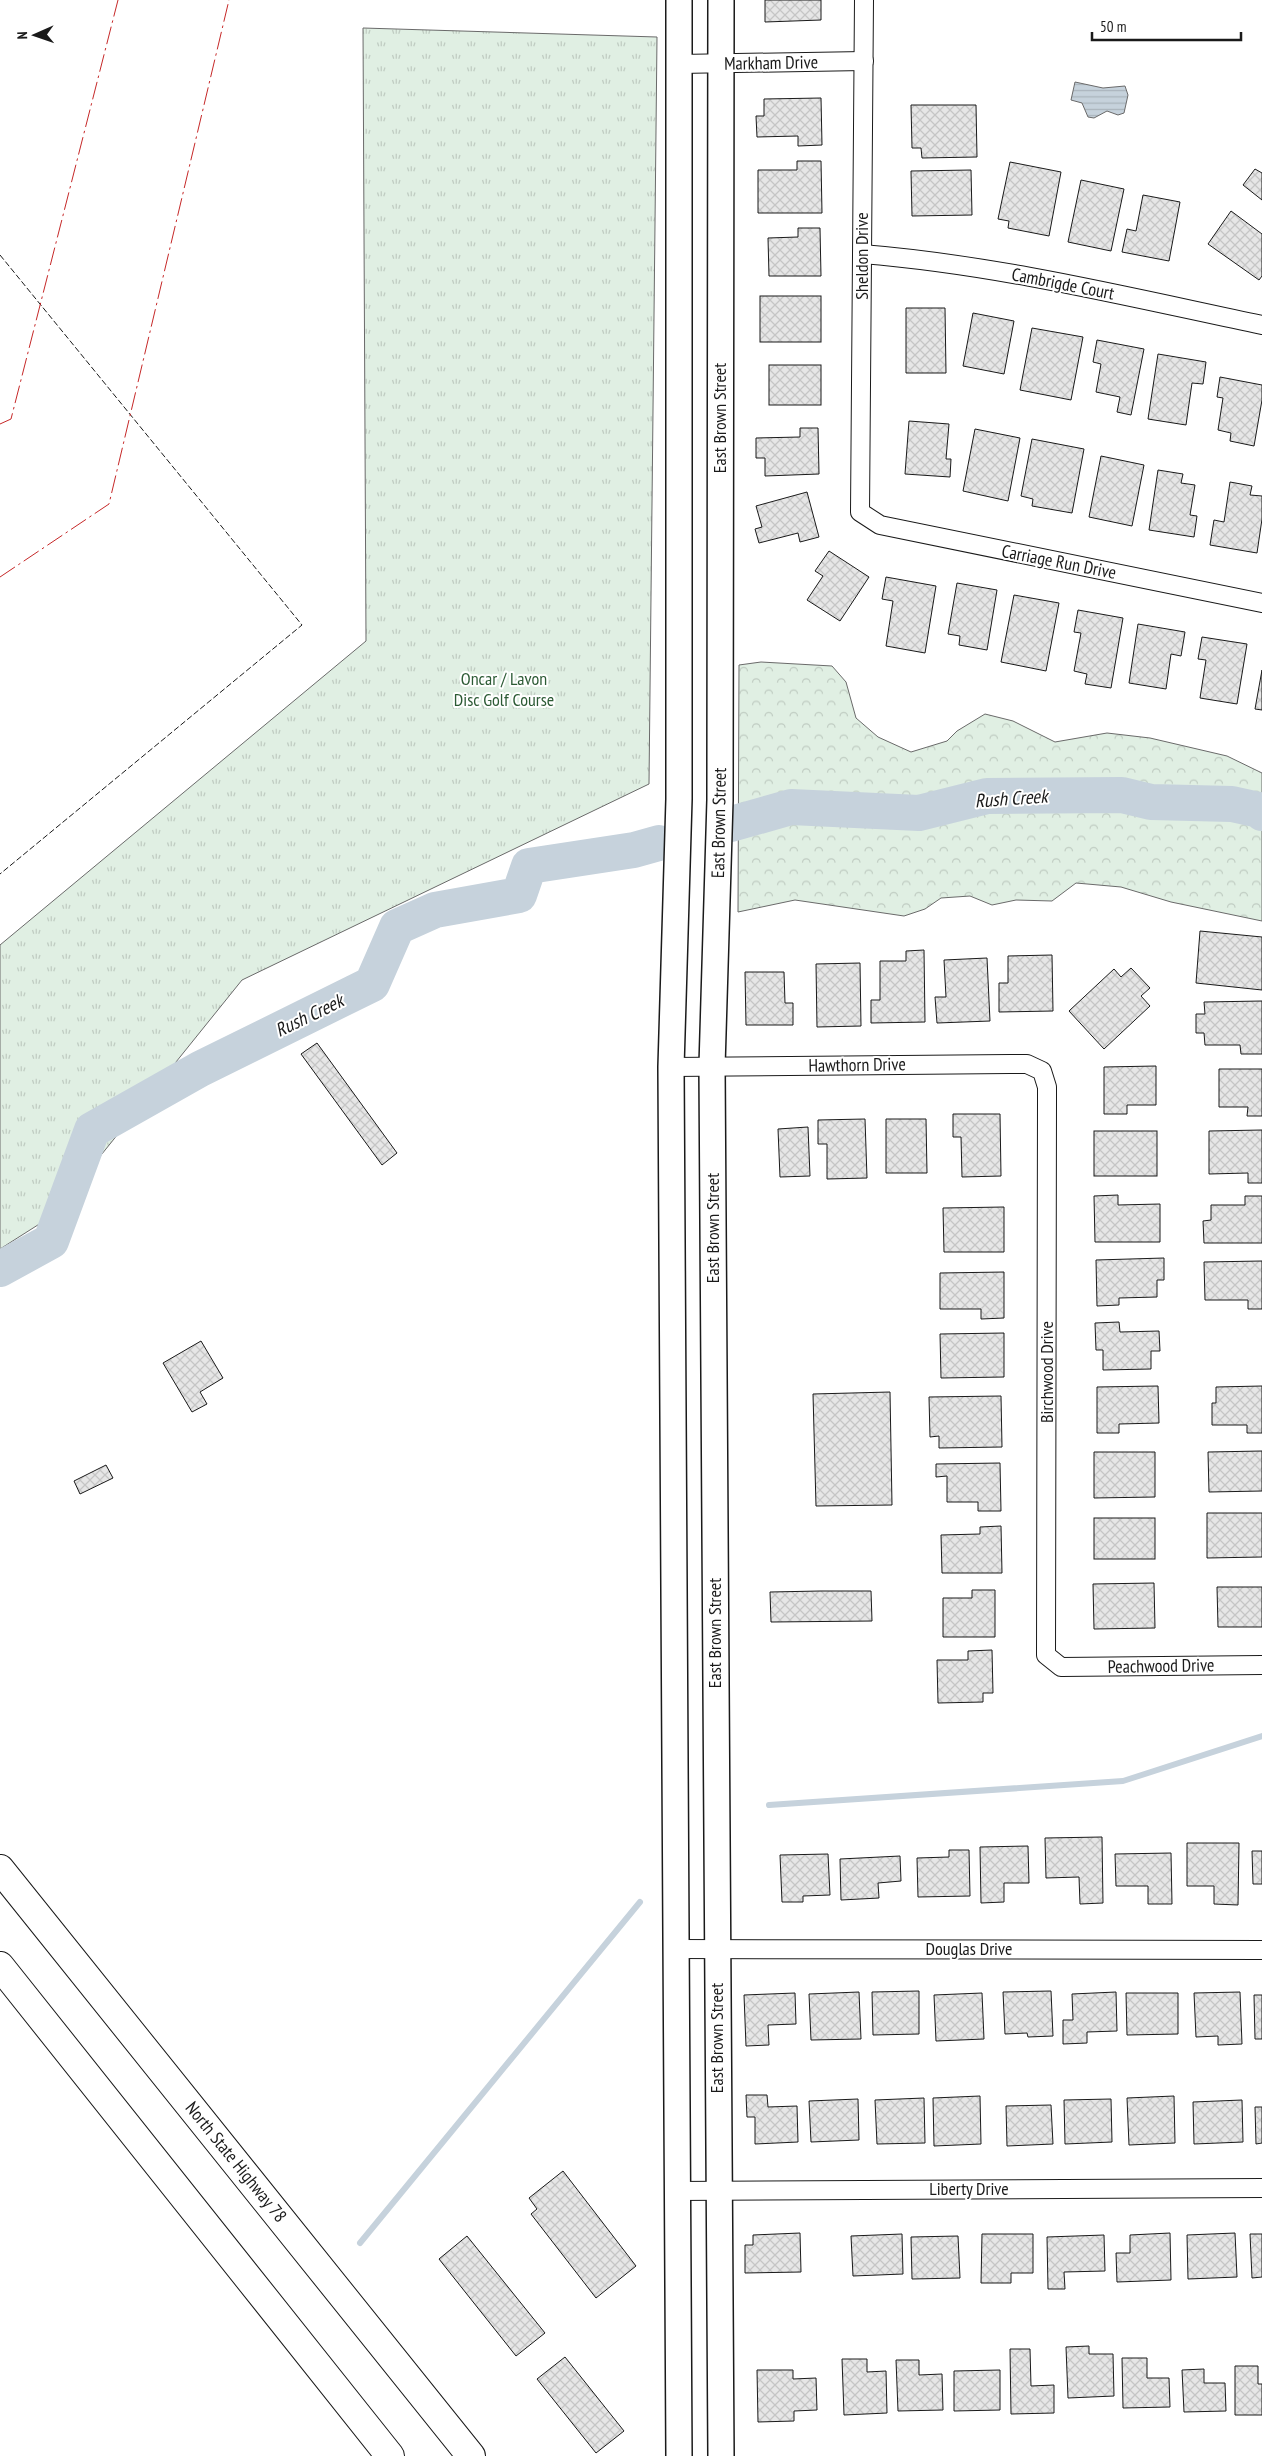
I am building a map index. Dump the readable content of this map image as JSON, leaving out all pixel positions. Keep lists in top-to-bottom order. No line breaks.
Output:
{"streets":{"main road":["East Brown Street","North State Highway 78"],"street":["Markham Drive","Sheldon Drive","Cambrigde Court","Carriage Run Drive","Hawthorn Drive","Birchwood Drive","Peachwood Drive","Douglas Drive","Liberty Drive"]},"crossings":[["Markham Drive","Sheldon Drive"],["Markham Drive","East Brown Street"],["Sheldon Drive","Cambrigde Court"],["Sheldon Drive","Carriage Run Drive"],["East Brown Street","Hawthorn Drive"],["East Brown Street","Douglas Drive"],["East Brown Street","Liberty Drive"],["Hawthorn Drive","Birchwood Drive"],["Birchwood Drive","Peachwood Drive"]],"water":["Rush Creek"],"parks":["Oncar / Lavon Disc Golf Course"],"scale_bar":"50 m","north":"left"}
